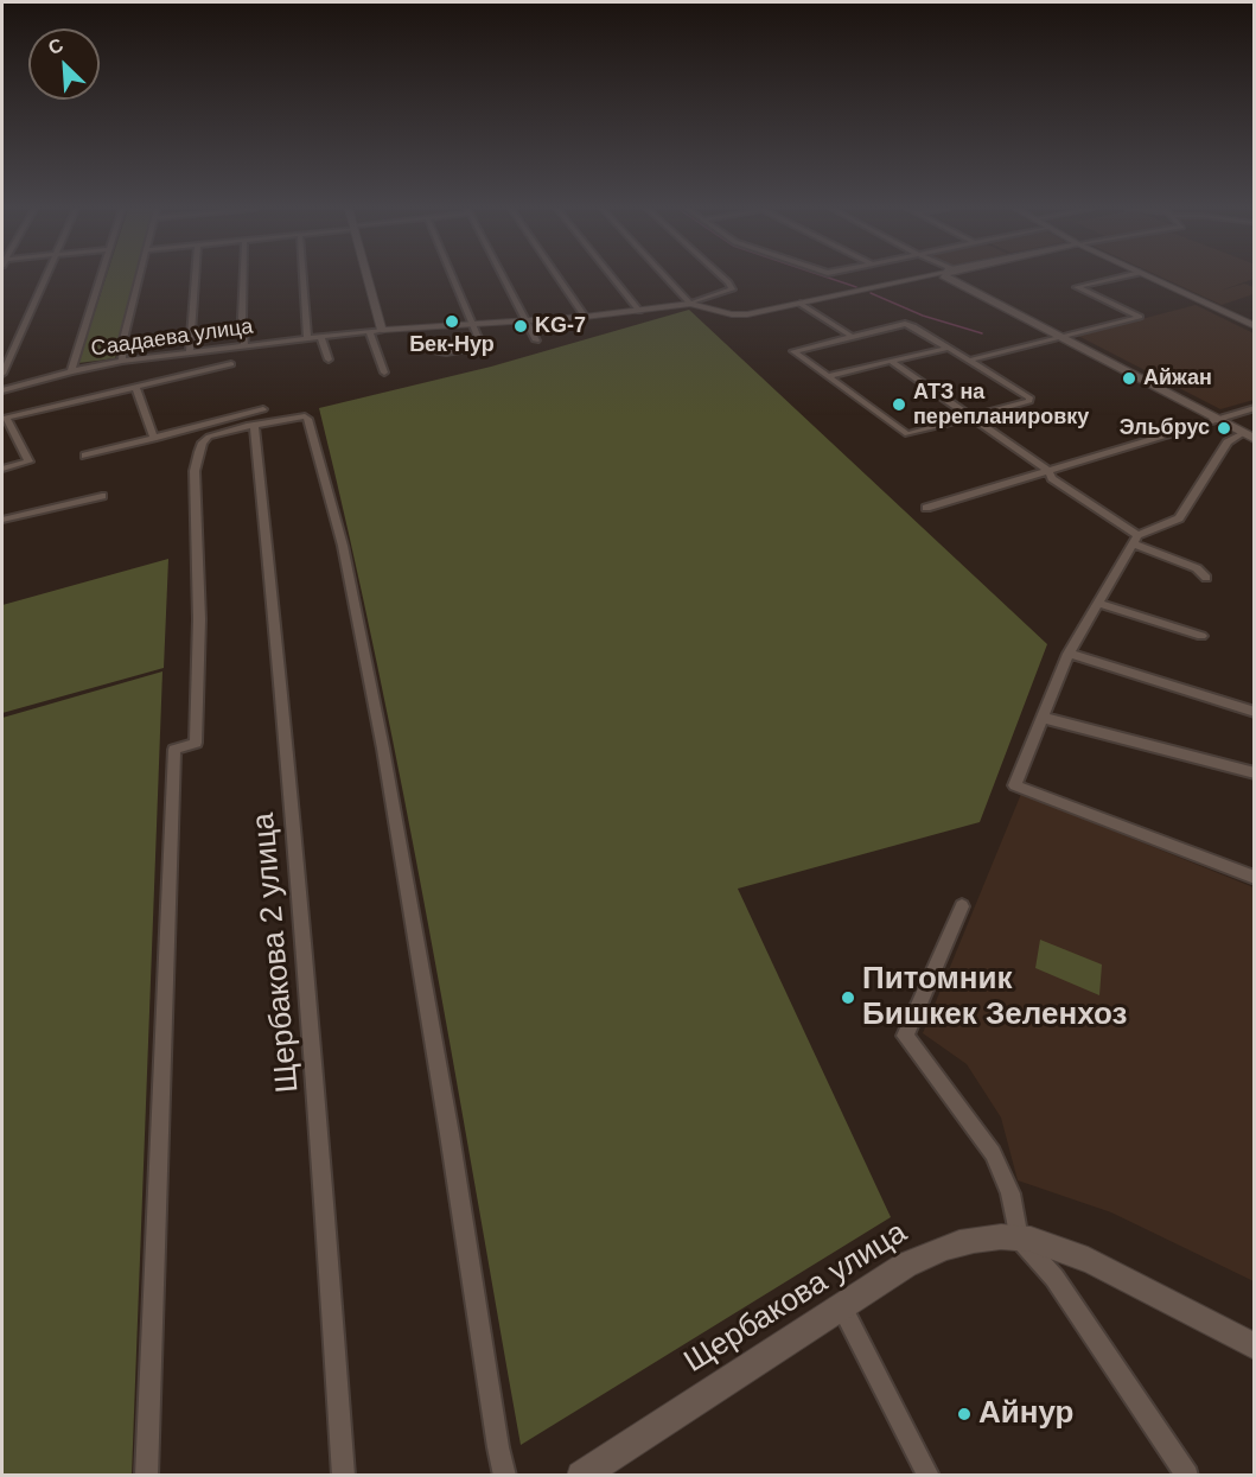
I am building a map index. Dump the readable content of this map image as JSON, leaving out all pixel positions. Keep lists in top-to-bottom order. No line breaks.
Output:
{"streets":{"street":["Саадаева улица","Щербакова 2 улица","Щербакова улица"]},"places":["Бек-Нур","KG-7","Айжан","АТЗ на перепланировку","Эльбрус","Питомник Бишкек Зеленхоз","Айнур"],"north":"top left"}
